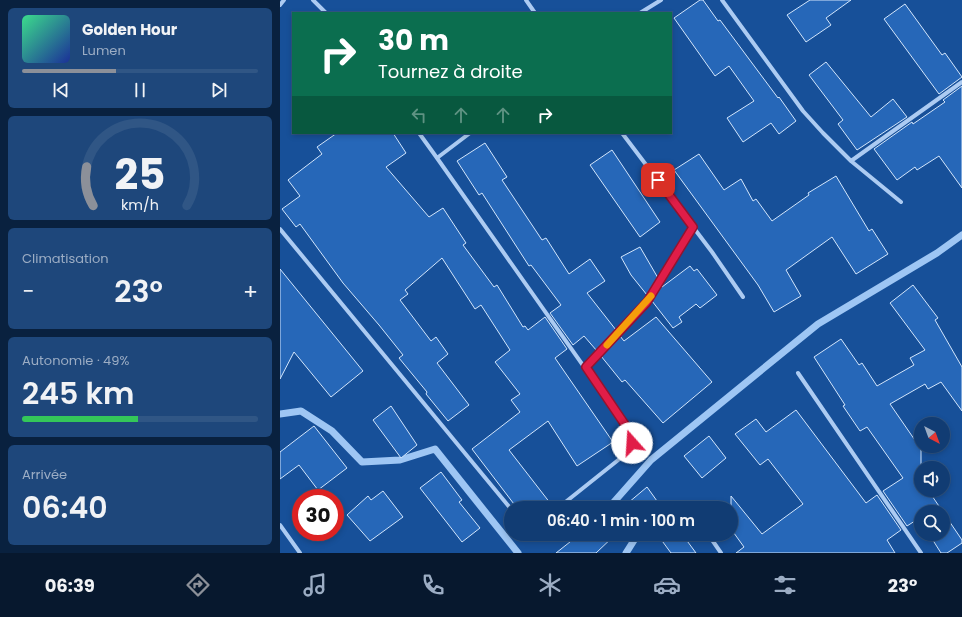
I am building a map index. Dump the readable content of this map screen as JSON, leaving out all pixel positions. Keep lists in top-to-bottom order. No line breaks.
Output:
{"north":"bottom right","page":{"turn":["30 m","Tournez à droite"],"song":["Golden Hour","Lumen"],"tile":["Climatisation",["Autonomie · 49%","245 km"],["Arrivée","06:40"]],"heat":["−","23°","+"],"limit":"30","trip":"06:40 · 1 min · 100 m","tabs":["06:39","23°"],"gauge":["25","km/h"]}}
